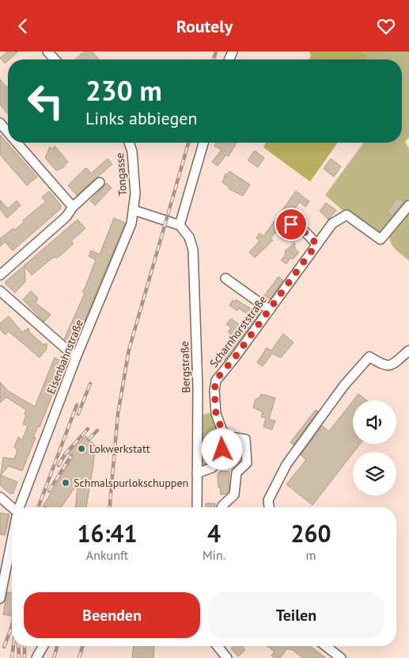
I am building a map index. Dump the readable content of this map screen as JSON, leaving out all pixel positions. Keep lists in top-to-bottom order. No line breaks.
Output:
{"streets":{"street":["Tongasse","Scharnhorststraße","Eisenbahnstraße","Bergstraße"]},"crossings":[["Tongasse","Eisenbahnstraße"],["Tongasse","Bergstraße"],["Scharnhorststraße","Bergstraße"]],"places":["Lokwerkstatt","Schmalspurlokschuppen"],"page":{"header":"Routely","turn":["230 m","Links abbiegen"],"eta":["16:41","Ankunft","4","Min.","260","m"],"buttons":["Beenden","Teilen"]}}
